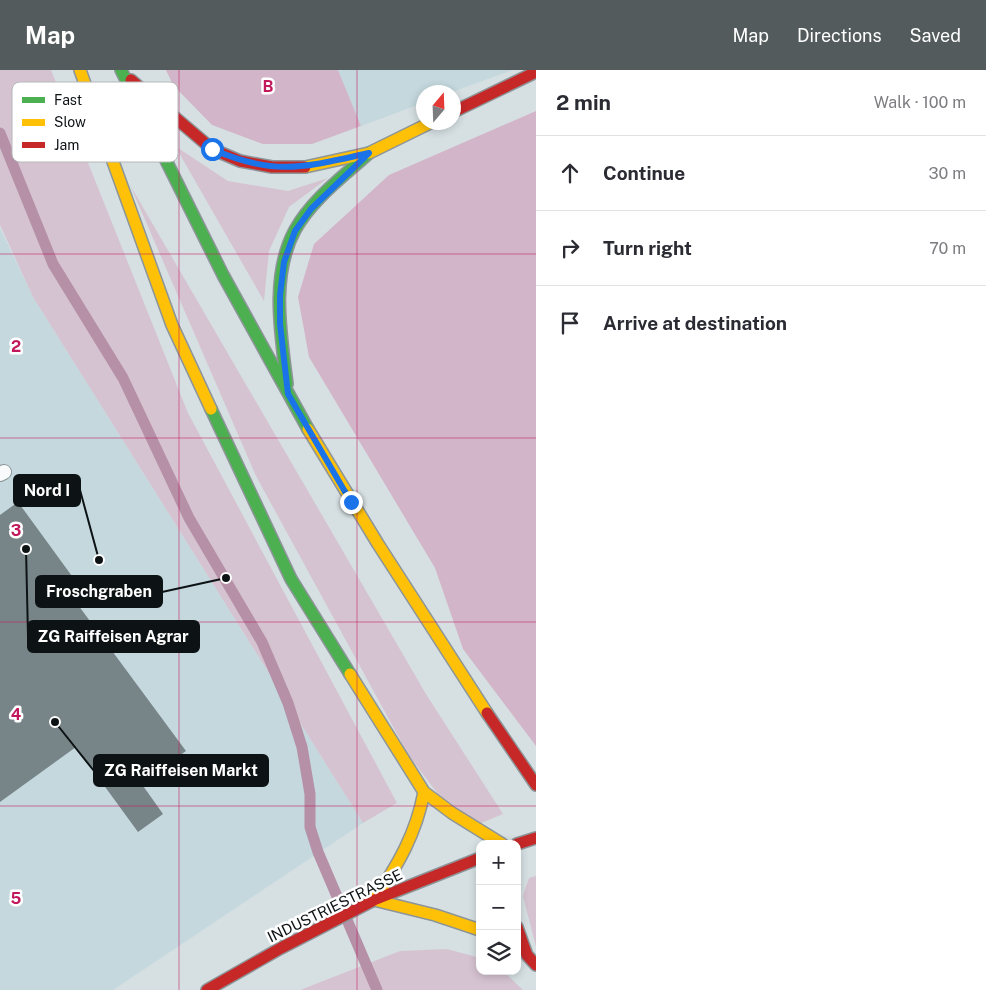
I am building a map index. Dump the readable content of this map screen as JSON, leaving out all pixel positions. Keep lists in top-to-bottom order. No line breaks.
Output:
{"streets":{"main road":["INDUSTRIESTRASSE"]},"places":["ZG Raiffeisen Agrar","Nord I","Froschgraben","ZG Raiffeisen Markt"],"legend":["Fast","Slow","Jam"],"north":"top","page":{"header":"Map","nav":["Map","Directions","Saved"],"heading":["2 min","Walk · 100 m"],"list":[["Continue","30 m"],["Turn right","70 m"],"Arrive at destination"],"map_buttons":["+","−"]},"grid":{"columns":["B"],"rows":["2","3","4","5"]}}
